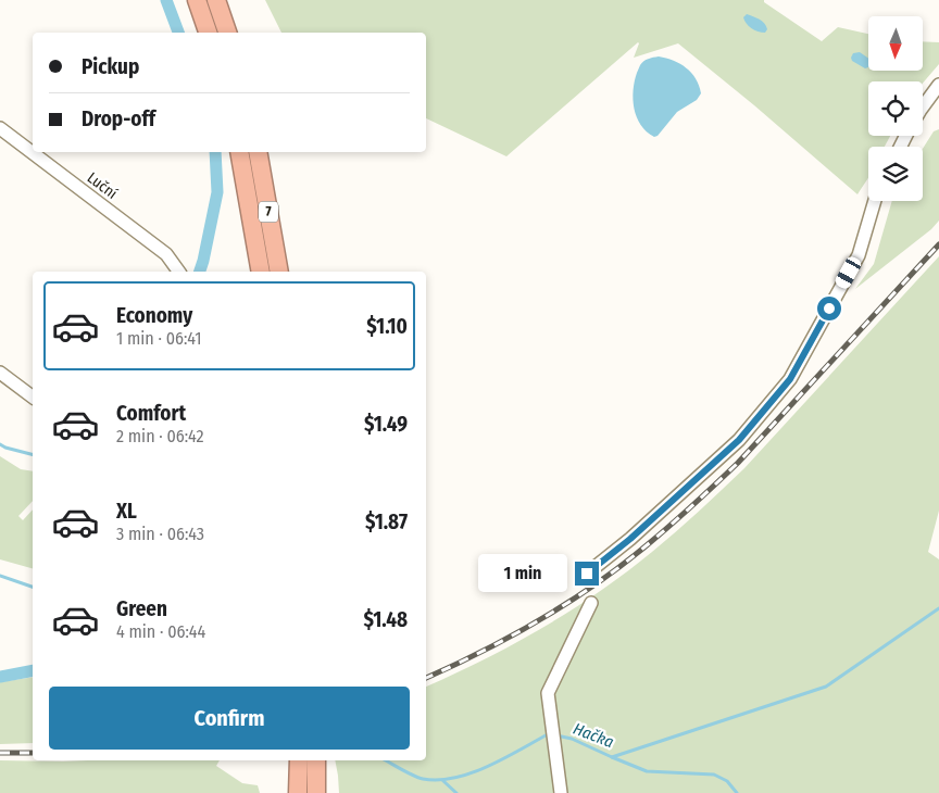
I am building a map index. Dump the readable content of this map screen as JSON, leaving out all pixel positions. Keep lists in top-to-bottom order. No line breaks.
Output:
{"streets":{"highway":["7"],"street":["Luční"]},"water":["Hačka"],"north":"bottom","page":{"banner":["Pickup","Drop-off"],"list":[{"name":"Economy","note":"1 min · 06:41","value":"$1.10"},{"name":"Comfort","note":"2 min · 06:42","value":"$1.49"},{"name":"XL","note":"3 min · 06:43","value":"$1.87"},{"name":"Green","note":"4 min · 06:44","value":"$1.48"}],"bubble":"1 min","buttons":"Confirm"}}
